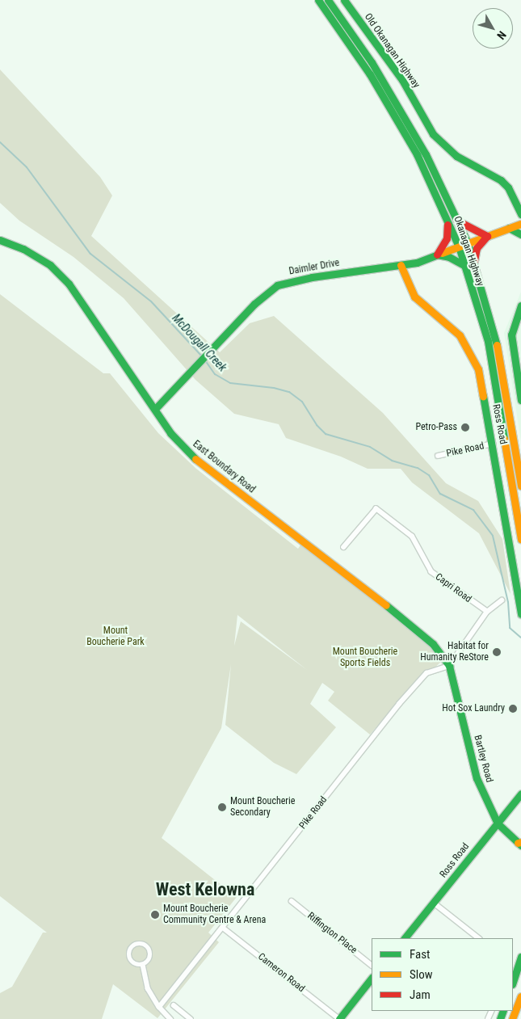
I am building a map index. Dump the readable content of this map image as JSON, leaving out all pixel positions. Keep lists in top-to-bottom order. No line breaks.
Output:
{"streets":{"main road":["Old Okanagan Highway","Okanagan Highway","Daimler Drive","Ross Road","East Boundary Road","Bartley Road"],"street":["Pike Road","Capri Road","Riffington Place","Cameron Road"]},"crossings":[["Okanagan Highway","Daimler Drive"],["Daimler Drive","Ross Road"],["Daimler Drive","East Boundary Road"],["Ross Road","Pike Road"],["Ross Road","Bartley Road"],["Pike Road","East Boundary Road"],["Pike Road","Bartley Road"],["Pike Road","Cameron Road"],["East Boundary Road","Bartley Road"]],"districts":["West Kelowna"],"water":["McDougall Creek"],"parks":["Mount Boucherie Park","Mount Boucherie Sports Fields"],"places":["Petro-Pass","Habitat for Humanity ReStore","Hot Sox Laundry","Mount Boucherie Secondary","Mount Boucherie Community Centre & Arena"],"legend":["Fast","Slow","Jam"],"north":"bottom right"}
